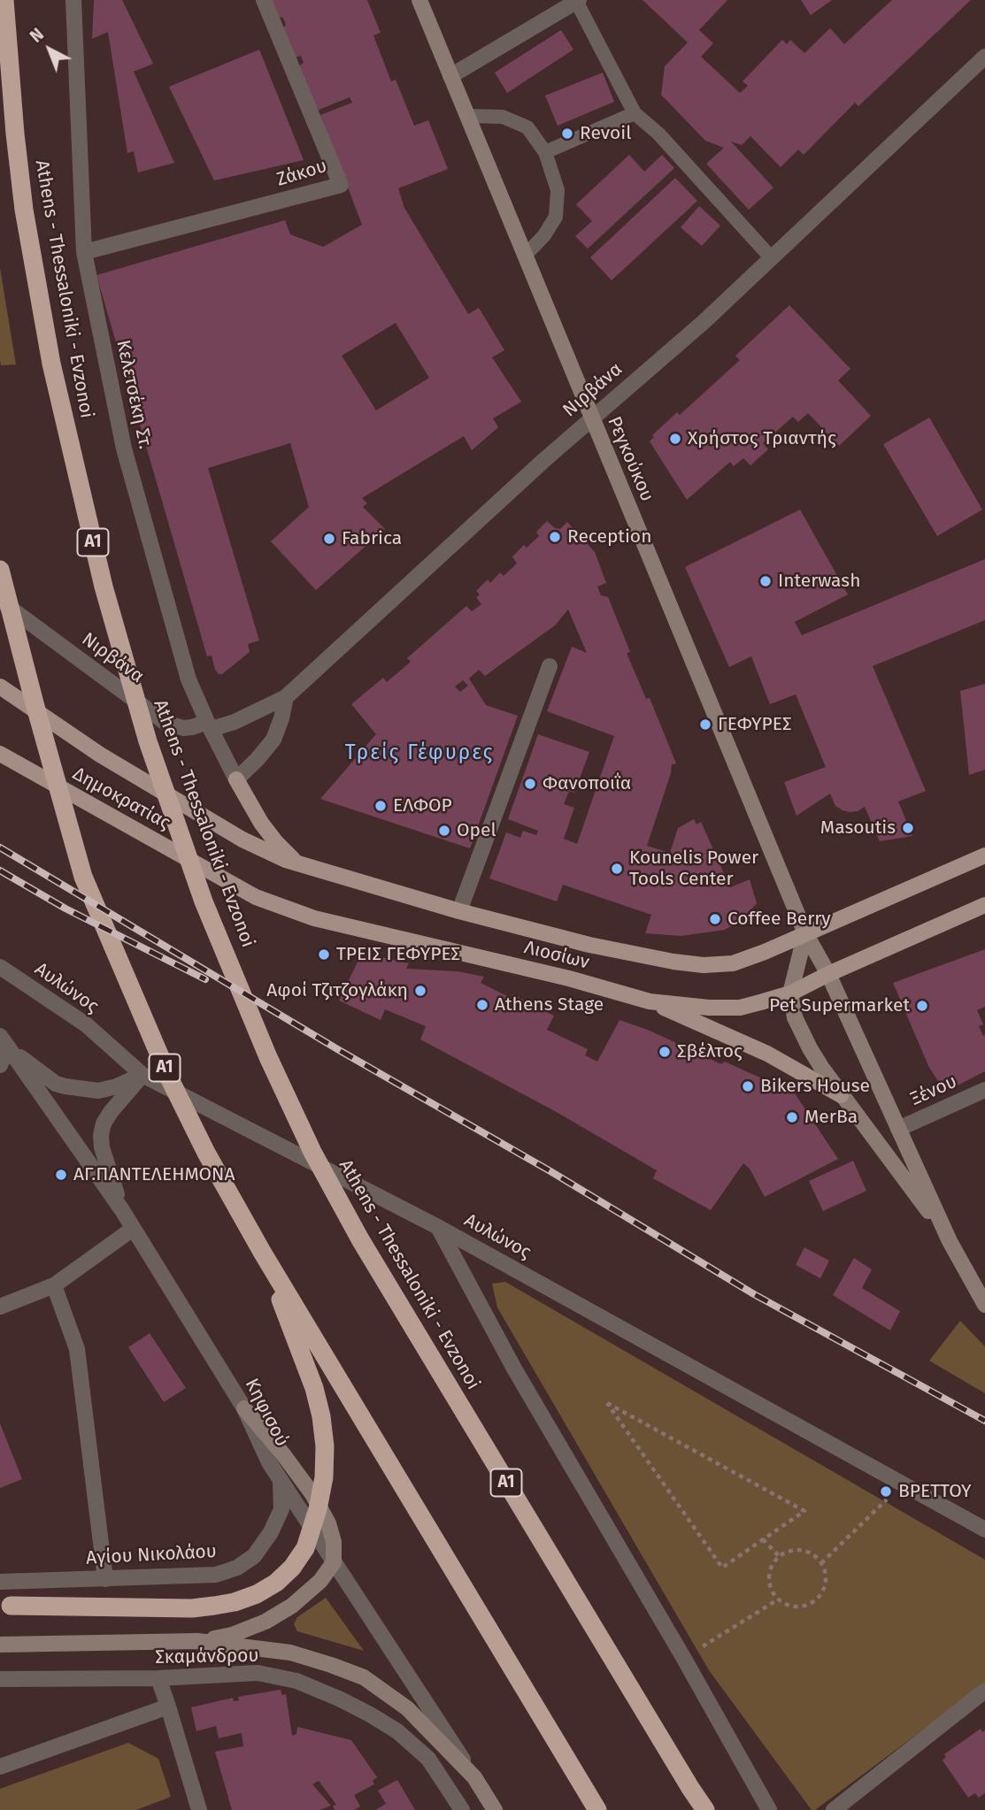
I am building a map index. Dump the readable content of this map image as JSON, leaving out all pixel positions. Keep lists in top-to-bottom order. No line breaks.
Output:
{"streets":{"highway":["Athens - Thessaloniki - Evzonoi","Α1"],"main road":["Ρεγκούκου","Δημοκρατίας","Λιοσίων","Κηφισού"],"street":["Ζάκου","Νιρβάνα","Κελετσέκη Στ.","Αυλώνος","Ξένου","Αγίου Νικολάου","Σκαμάνδρου"]},"crossings":[["Ζάκου","Κελετσέκη Στ."],["Νιρβάνα","Κελετσέκη Στ."],["Νιρβάνα","Ρεγκούκου"],["Ρεγκούκου","Λιοσίων"],["Δημοκρατίας","Λιοσίων"],["Κηφισού","Αγίου Νικολάου"]],"districts":["Τρείς Γέφυρες"],"places":["Revoil","Χρήστος Τριαντής","Reception","Fabrica","Interwash","ΓΕΦΥΡΕΣ","Φανοποιΐα","ΕΛΦΟΡ","Masoutis","Opel","Kounelis Power Tools Center","Coffee Berry","ΤΡΕΙΣ ΓΕΦΥΡΕΣ","Αφοί Τζιτζογλάκη","Athens Stage","Pet Supermarket","Σβέλτος","Bikers House","MerBa","ΑΓ.ΠΑΝΤΕΛΕΗΜΟΝΑ","ΒΡΕΤΤΟΥ"],"north":"top left"}
